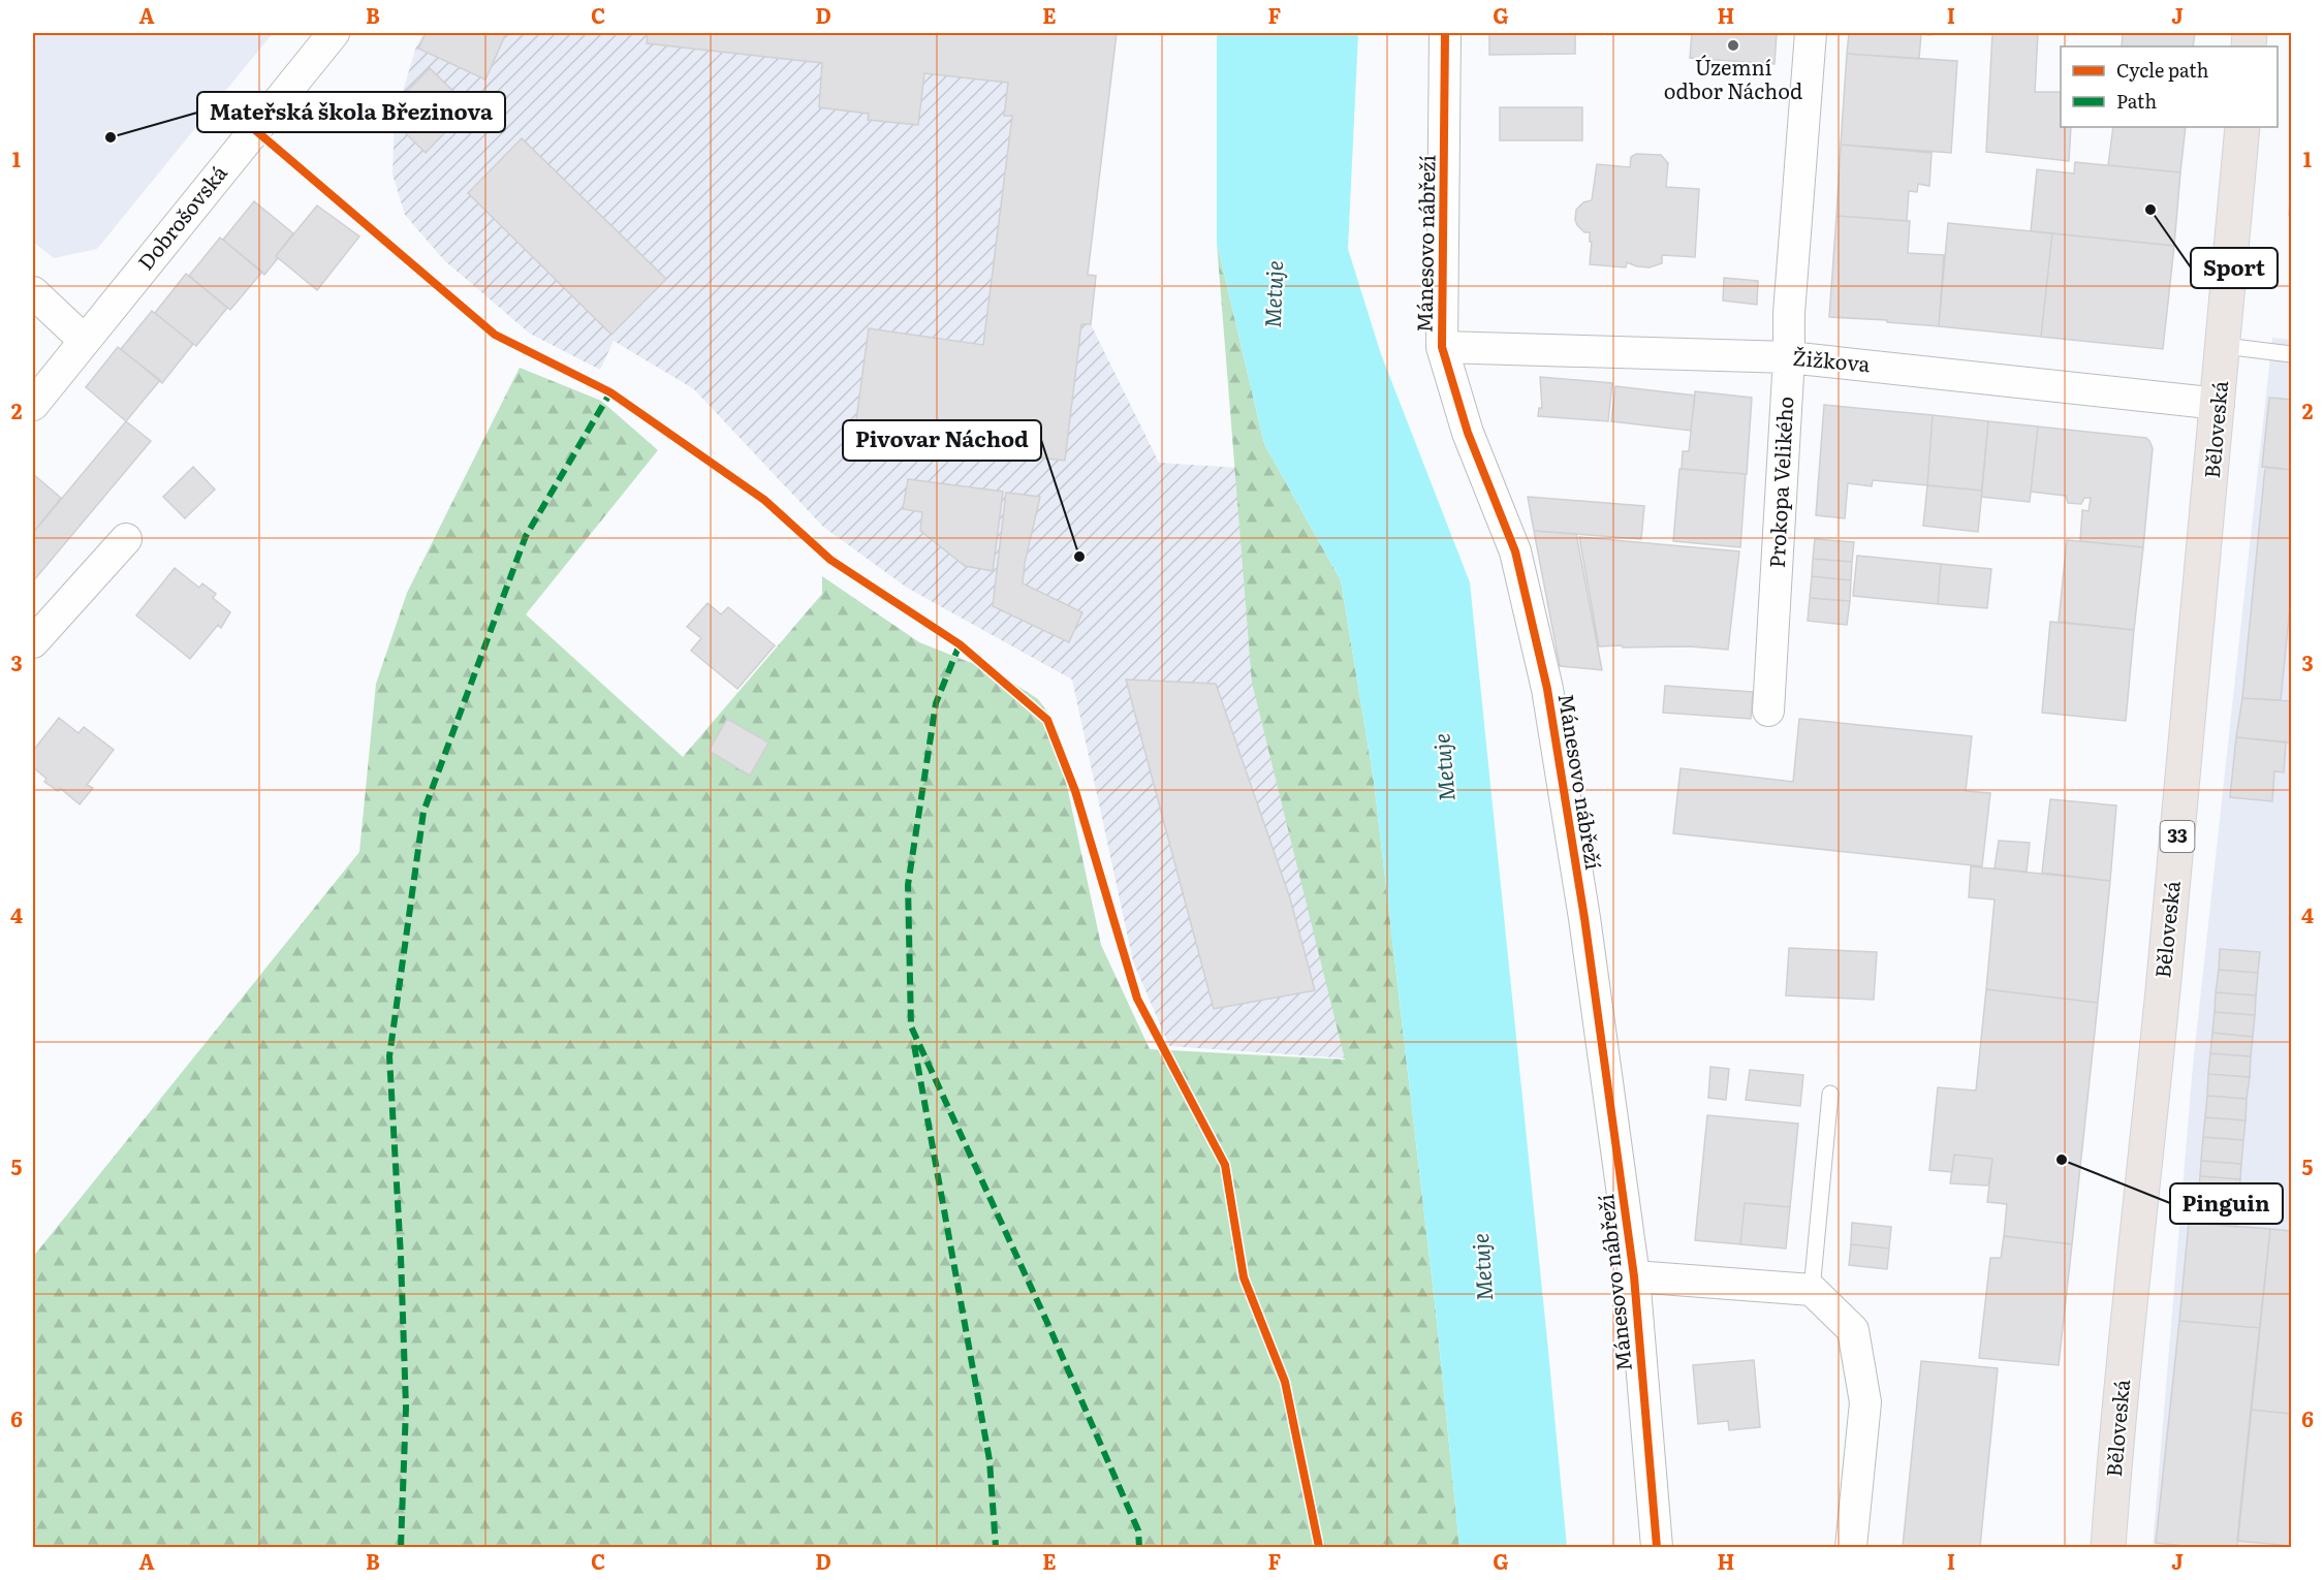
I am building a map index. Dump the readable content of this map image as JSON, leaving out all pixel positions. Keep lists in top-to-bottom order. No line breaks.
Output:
{"streets":{"main road":["Běloveská","33"],"street":["Dobrošovská","Mánesovo nábřeží","Žižkova","Prokopa Velikého"]},"crossings":[["Mánesovo nábřeží","Žižkova"],["Žižkova","Běloveská"],["Žižkova","Prokopa Velikého"]],"water":["Metuje"],"places":["Územní odbor Náchod","Mateřská škola Březinova","Sport","Pivovar Náchod","Pinguin"],"legend":["Cycle path","Path"],"grid":{"columns":["A","B","C","D","E","F","G","H","I","J"],"rows":["1","2","3","4","5","6"]}}
